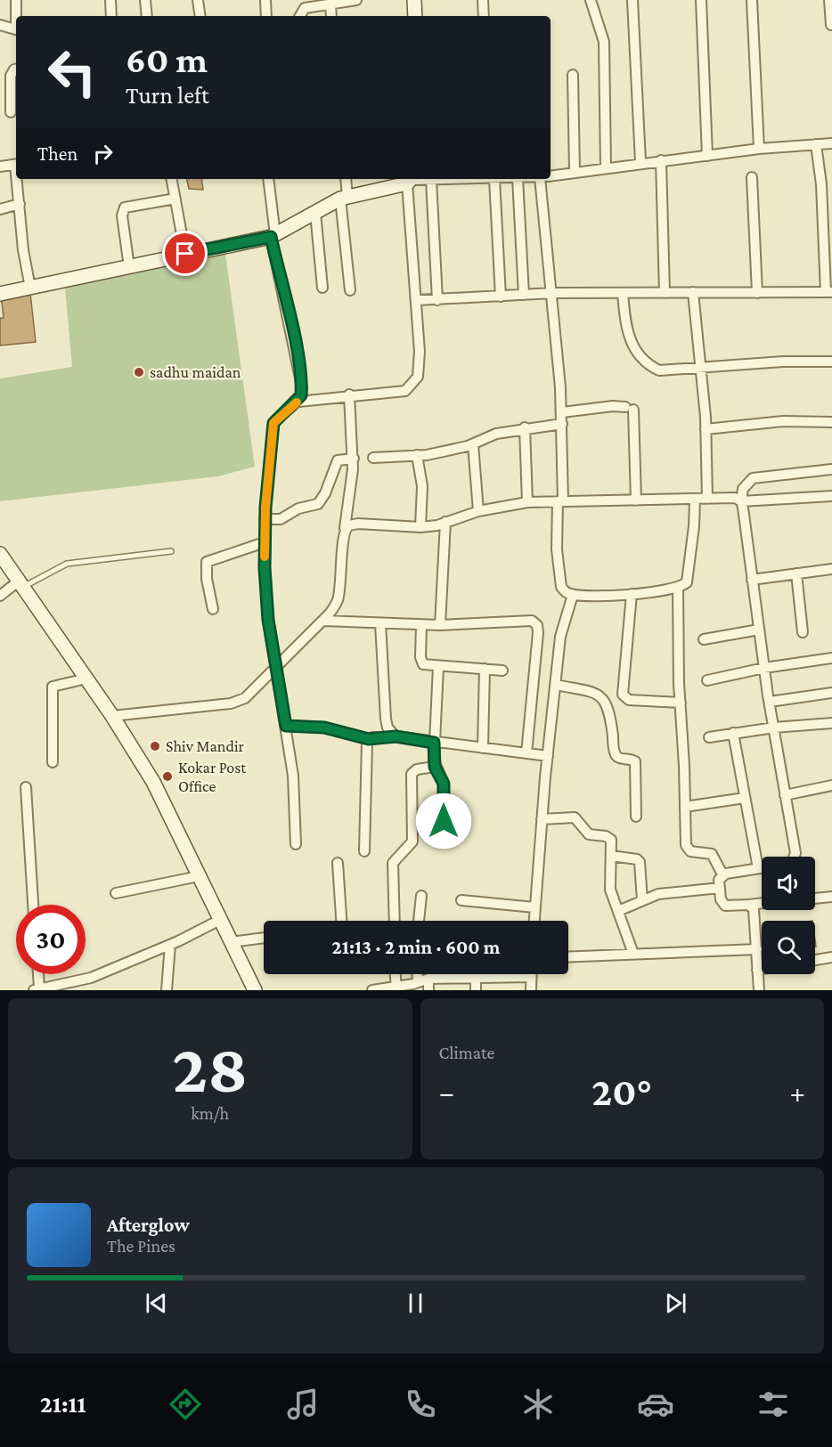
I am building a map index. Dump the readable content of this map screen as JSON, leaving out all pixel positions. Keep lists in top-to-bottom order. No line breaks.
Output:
{"places":["sadhu maidan","Shiv Mandir","Kokar Post Office"],"page":{"turn":["60 m","Turn left"],"then":"Then","limit":"30","trip":"21:13 · 2 min · 600 m","tile":[["28","km/h"],"Climate"],"heat":["−","20°","+"],"song":["Afterglow","The Pines"],"tabs":"21:11"}}
